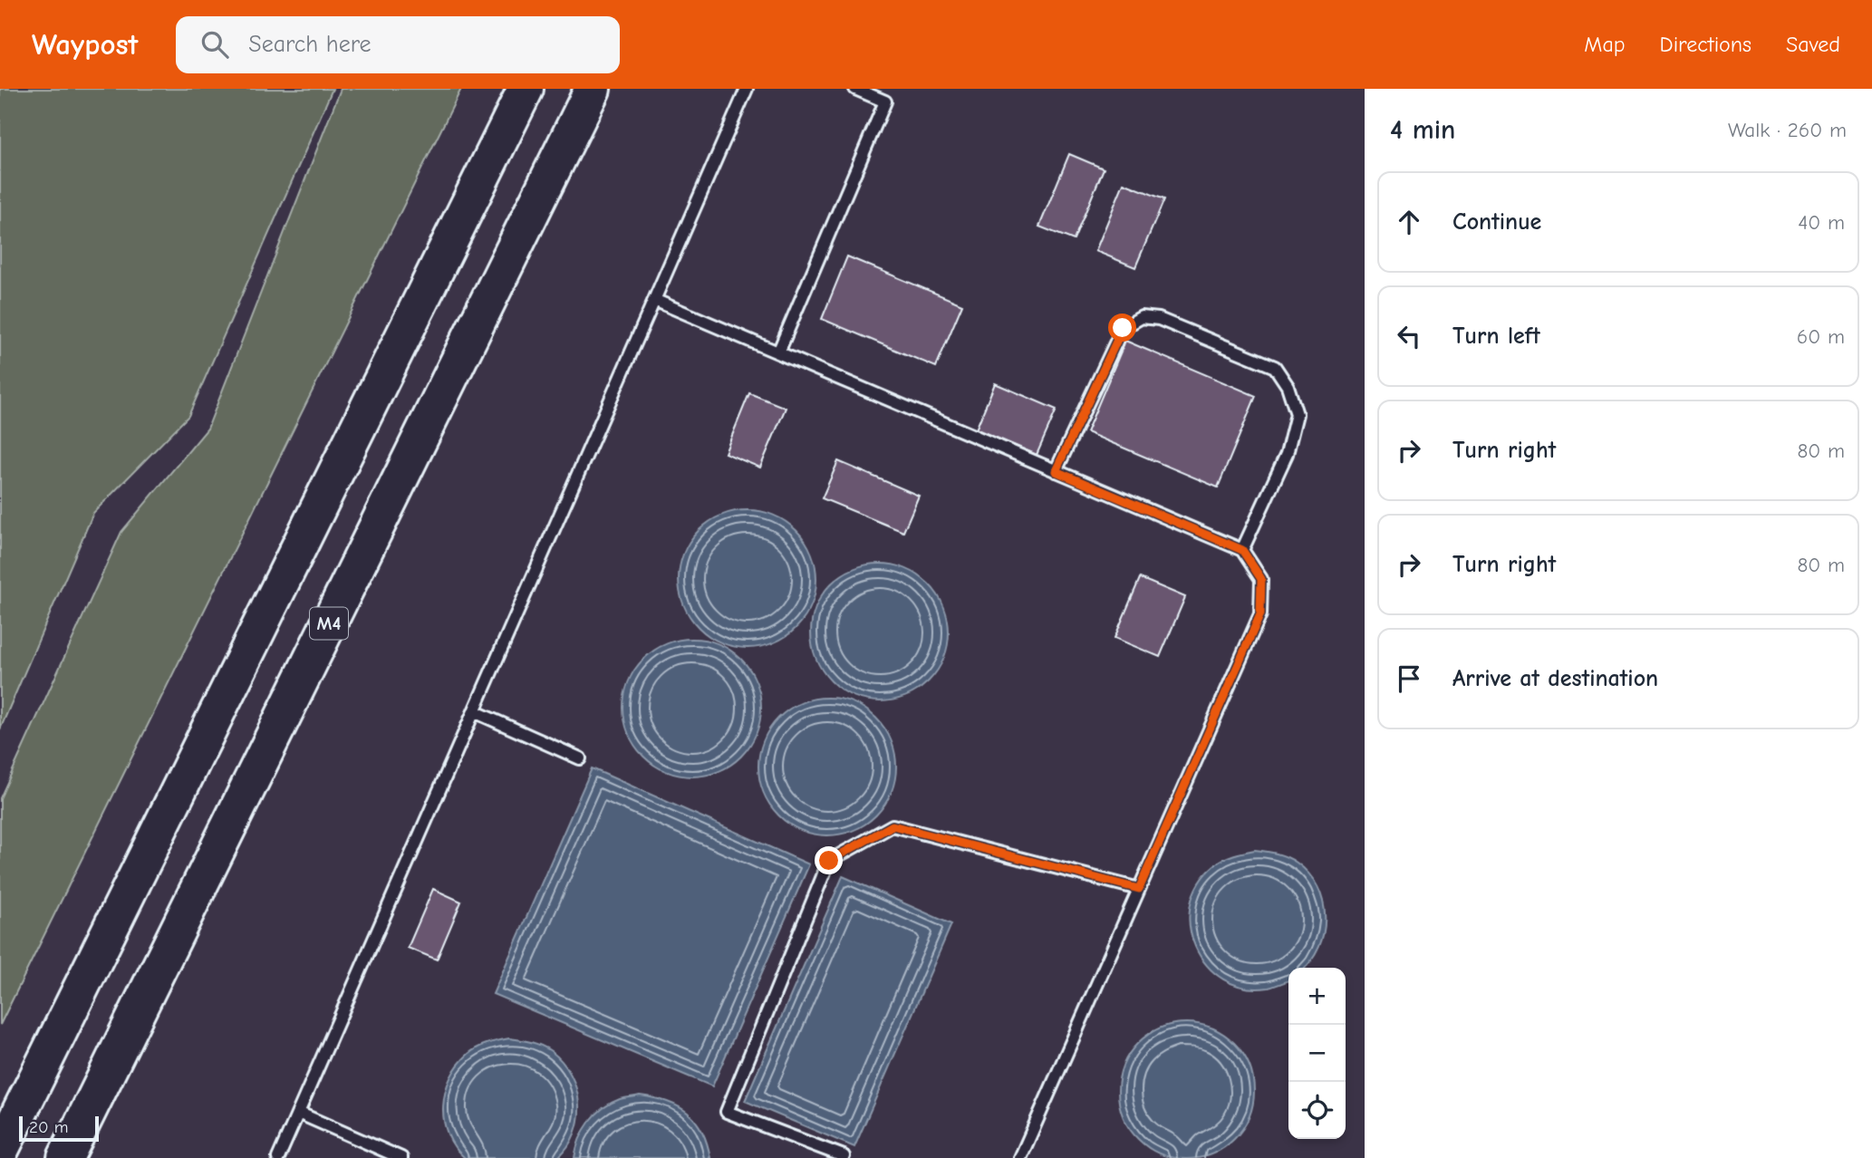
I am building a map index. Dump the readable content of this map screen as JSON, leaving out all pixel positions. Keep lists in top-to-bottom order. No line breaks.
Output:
{"streets":{"highway":["M4"]},"scale_bar":"20 m","page":{"header":"Waypost","search":"Search here","nav":["Map","Directions","Saved"],"heading":["4 min","Walk · 260 m"],"list":[["Continue","40 m"],["Turn left","60 m"],["Turn right","80 m"],["Turn right","80 m"],"Arrive at destination"],"map_buttons":["+","−"],"scale":"20 m"}}
